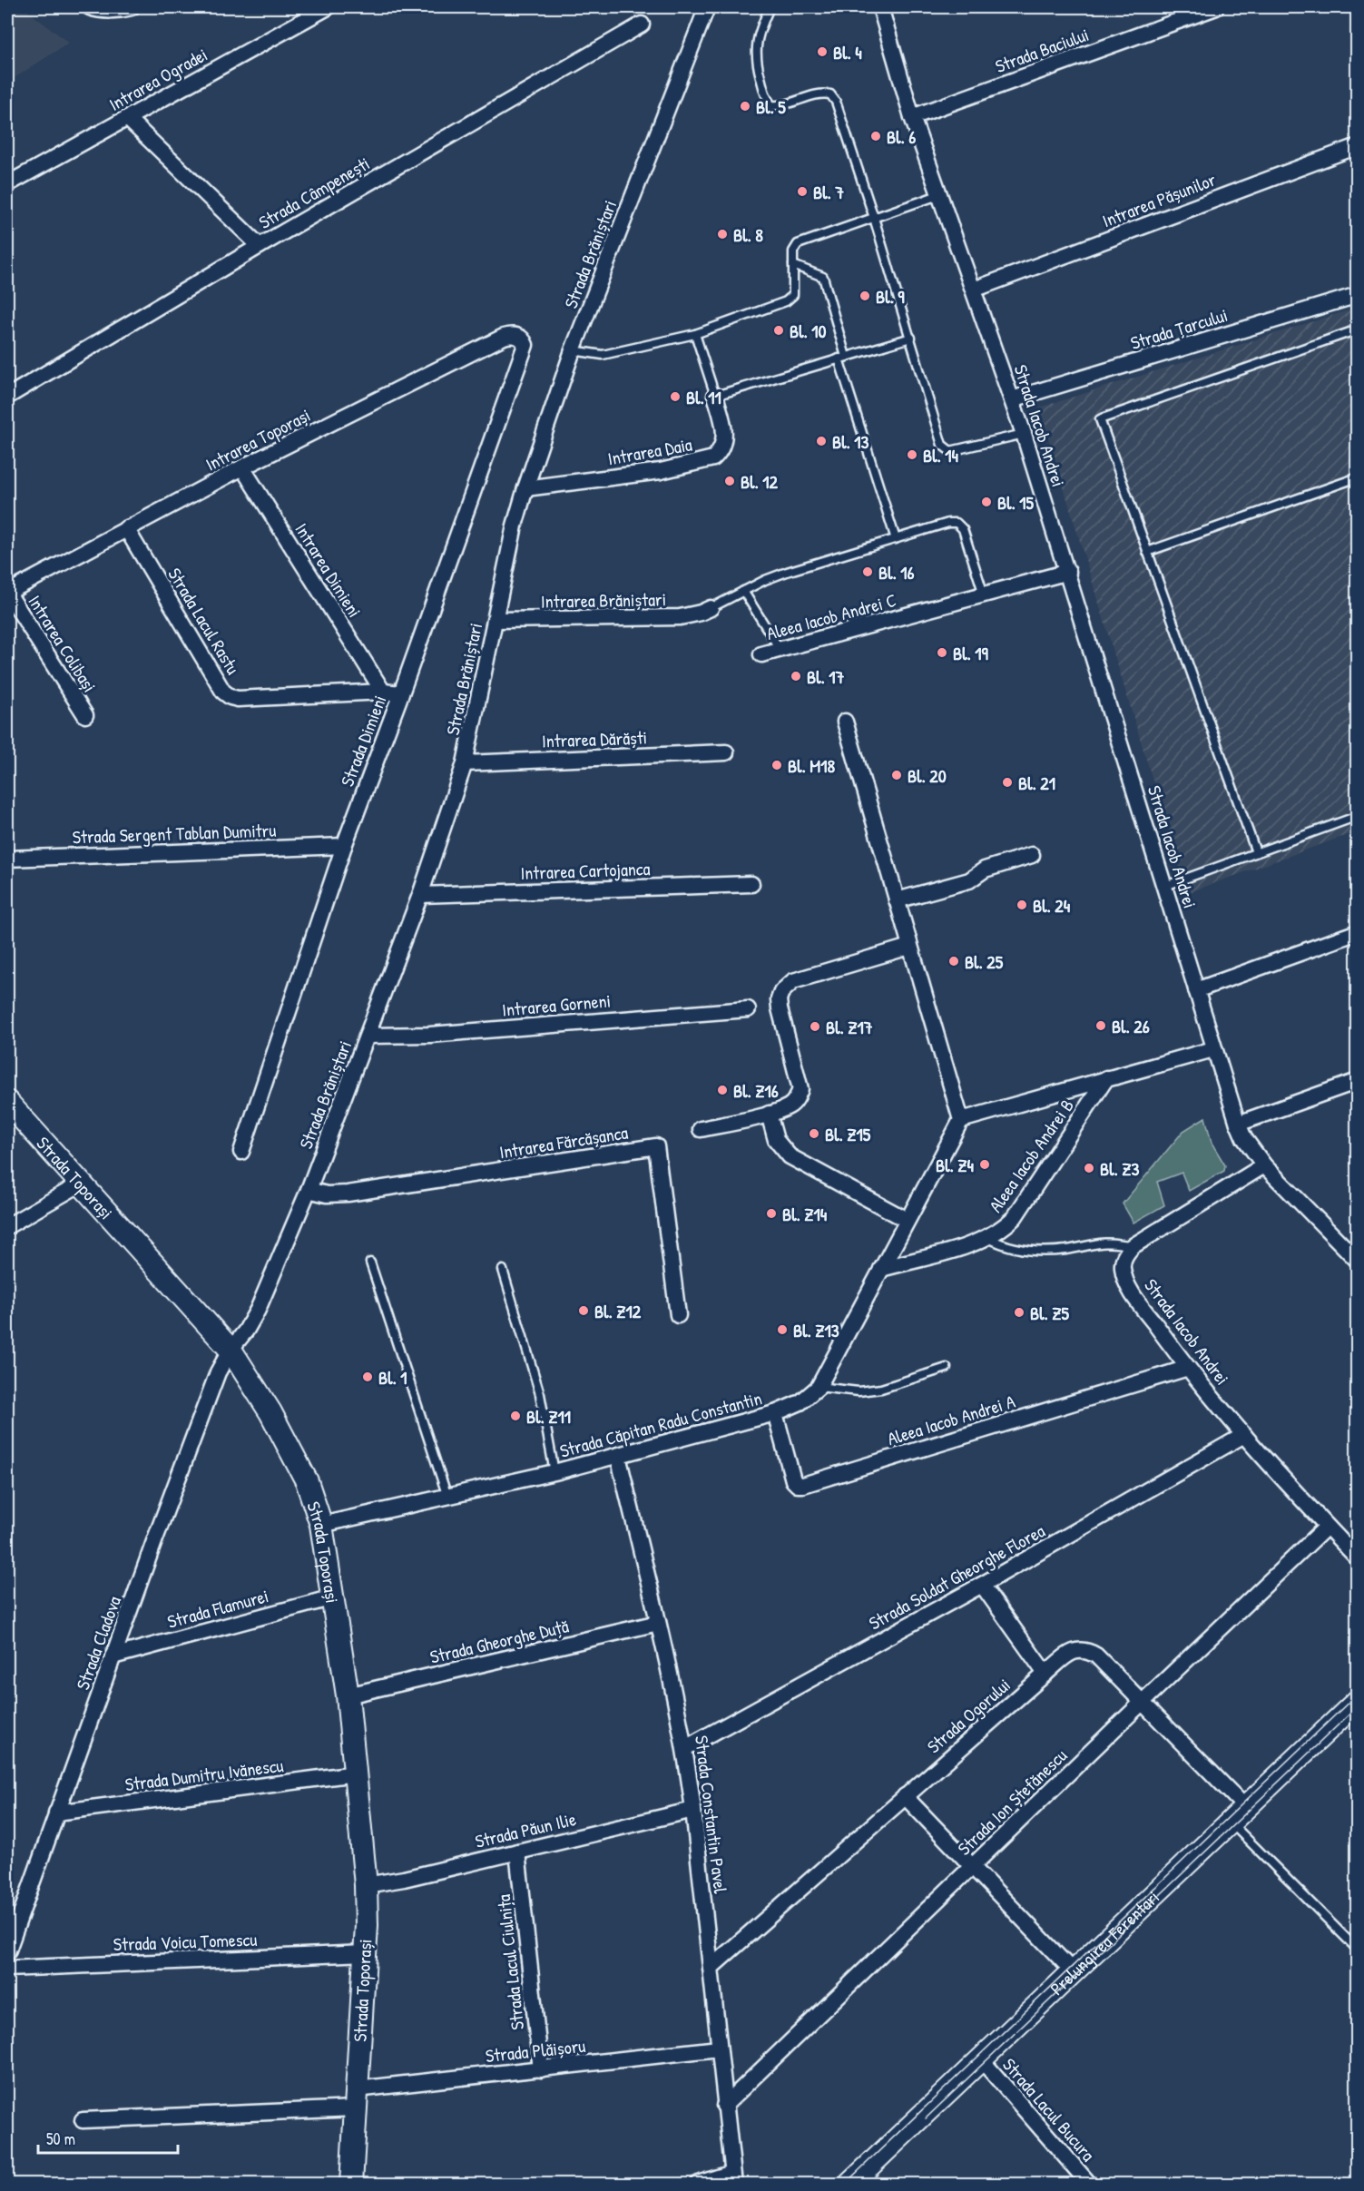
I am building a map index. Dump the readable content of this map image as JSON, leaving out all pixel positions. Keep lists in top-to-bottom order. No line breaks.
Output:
{"streets":{"street":["Strada Baciului","Intrarea Ogradei","Strada Câmpenești","Intrarea Pășunilor","Strada Brăniștari","Strada Țarcului","Strada Iacob Andrei","Intrarea Toporași","Intrarea Daia","Intrarea Dimieni","Intrarea Brăniștari","Aleea Iacob Andrei C","Strada Lacul Rastu","Intrarea Colibași","Intrarea Dărăști","Strada Dimieni","Strada Sergent Tablan Dumitru","Intrarea Cartojanca","Intrarea Gorneni","Intrarea Fărcășanca","Aleea Iacob Andrei B","Strada Toporași","Aleea Iacob Andrei A","Strada Căpitan Radu Constantin","Strada Soldat Gheorghe Florea","Strada Flamurei","Strada Gheorghe Duță","Strada Cladova","Strada Ogorului","Strada Dumitru Ivănescu","Strada Ion Ștefănescu","Strada Constantin Pavel","Strada Păun Ilie","Strada Voicu Tomescu","Prelungirea Ferentari","Strada Lacul Ciulnița","Strada Plăișoru","Strada Lacul Bucura"]},"crossings":[["Strada Baciului","Strada Iacob Andrei"],["Intrarea Pășunilor","Strada Iacob Andrei"],["Strada Brăniștari","Intrarea Daia"],["Strada Brăniștari","Intrarea Brăniștari"],["Strada Brăniștari","Intrarea Dărăști"],["Strada Brăniștari","Intrarea Cartojanca"],["Strada Brăniștari","Intrarea Gorneni"],["Strada Brăniștari","Intrarea Fărcășanca"],["Strada Brăniștari","Strada Toporași"],["Strada Brăniștari","Strada Cladova"],["Strada Țarcului","Strada Iacob Andrei"],["Strada Iacob Andrei","Aleea Iacob Andrei C"],["Strada Iacob Andrei","Aleea Iacob Andrei B"],["Strada Iacob Andrei","Aleea Iacob Andrei A"],["Strada Iacob Andrei","Strada Soldat Gheorghe Florea"],["Strada Iacob Andrei","Strada Ion Ștefănescu"],["Intrarea Toporași","Intrarea Dimieni"],["Intrarea Toporași","Strada Lacul Rastu"],["Intrarea Toporași","Intrarea Colibași"],["Intrarea Toporași","Strada Dimieni"],["Intrarea Dimieni","Strada Lacul Rastu"],["Strada Lacul Rastu","Strada Dimieni"],["Strada Dimieni","Strada Sergent Tablan Dumitru"],["Aleea Iacob Andrei B","Strada Căpitan Radu Constantin"],["Strada Toporași","Strada Căpitan Radu Constantin"],["Strada Toporași","Strada Flamurei"],["Strada Toporași","Strada Gheorghe Duță"],["Strada Toporași","Strada Cladova"],["Strada Toporași","Strada Dumitru Ivănescu"],["Strada Toporași","Strada Păun Ilie"],["Strada Toporași","Strada Voicu Tomescu"],["Strada Toporași","Strada Plăișoru"],["Aleea Iacob Andrei A","Strada Căpitan Radu Constantin"],["Strada Căpitan Radu Constantin","Strada Constantin Pavel"],["Strada Soldat Gheorghe Florea","Strada Constantin Pavel"],["Strada Flamurei","Strada Cladova"],["Strada Gheorghe Duță","Strada Constantin Pavel"],["Strada Cladova","Strada Dumitru Ivănescu"],["Strada Ogorului","Strada Ion Ștefănescu"],["Strada Ogorului","Strada Constantin Pavel"],["Strada Ogorului","Prelungirea Ferentari"],["Strada Ion Ștefănescu","Strada Constantin Pavel"],["Strada Constantin Pavel","Strada Păun Ilie"],["Strada Constantin Pavel","Strada Plăișoru"],["Strada Păun Ilie","Strada Lacul Ciulnița"],["Prelungirea Ferentari","Strada Lacul Bucura"],["Strada Lacul Ciulnița","Strada Plăișoru"]],"places":["Bl. 4","Bl. 5","Bl. 6","Bl. 7","Bl. 8","Bl. 9","Bl. 10","Bl. 11","Bl. 13","Bl. 14","Bl. 12","Bl. 15","Bl. 16","Bl. 19","Bl. 17","Bl. M18","Bl. 20","Bl. 21","Bl. 24","Bl. 25","Bl. 26","Bl. Z17","Bl. Z16","Bl. Z15","Bl. Z4","Bl. Z3","Bl. Z14","Bl. Z12","Bl. Z5","Bl. Z13","Bl. 1","Bl. Z11"],"scale_bar":"50 m"}
